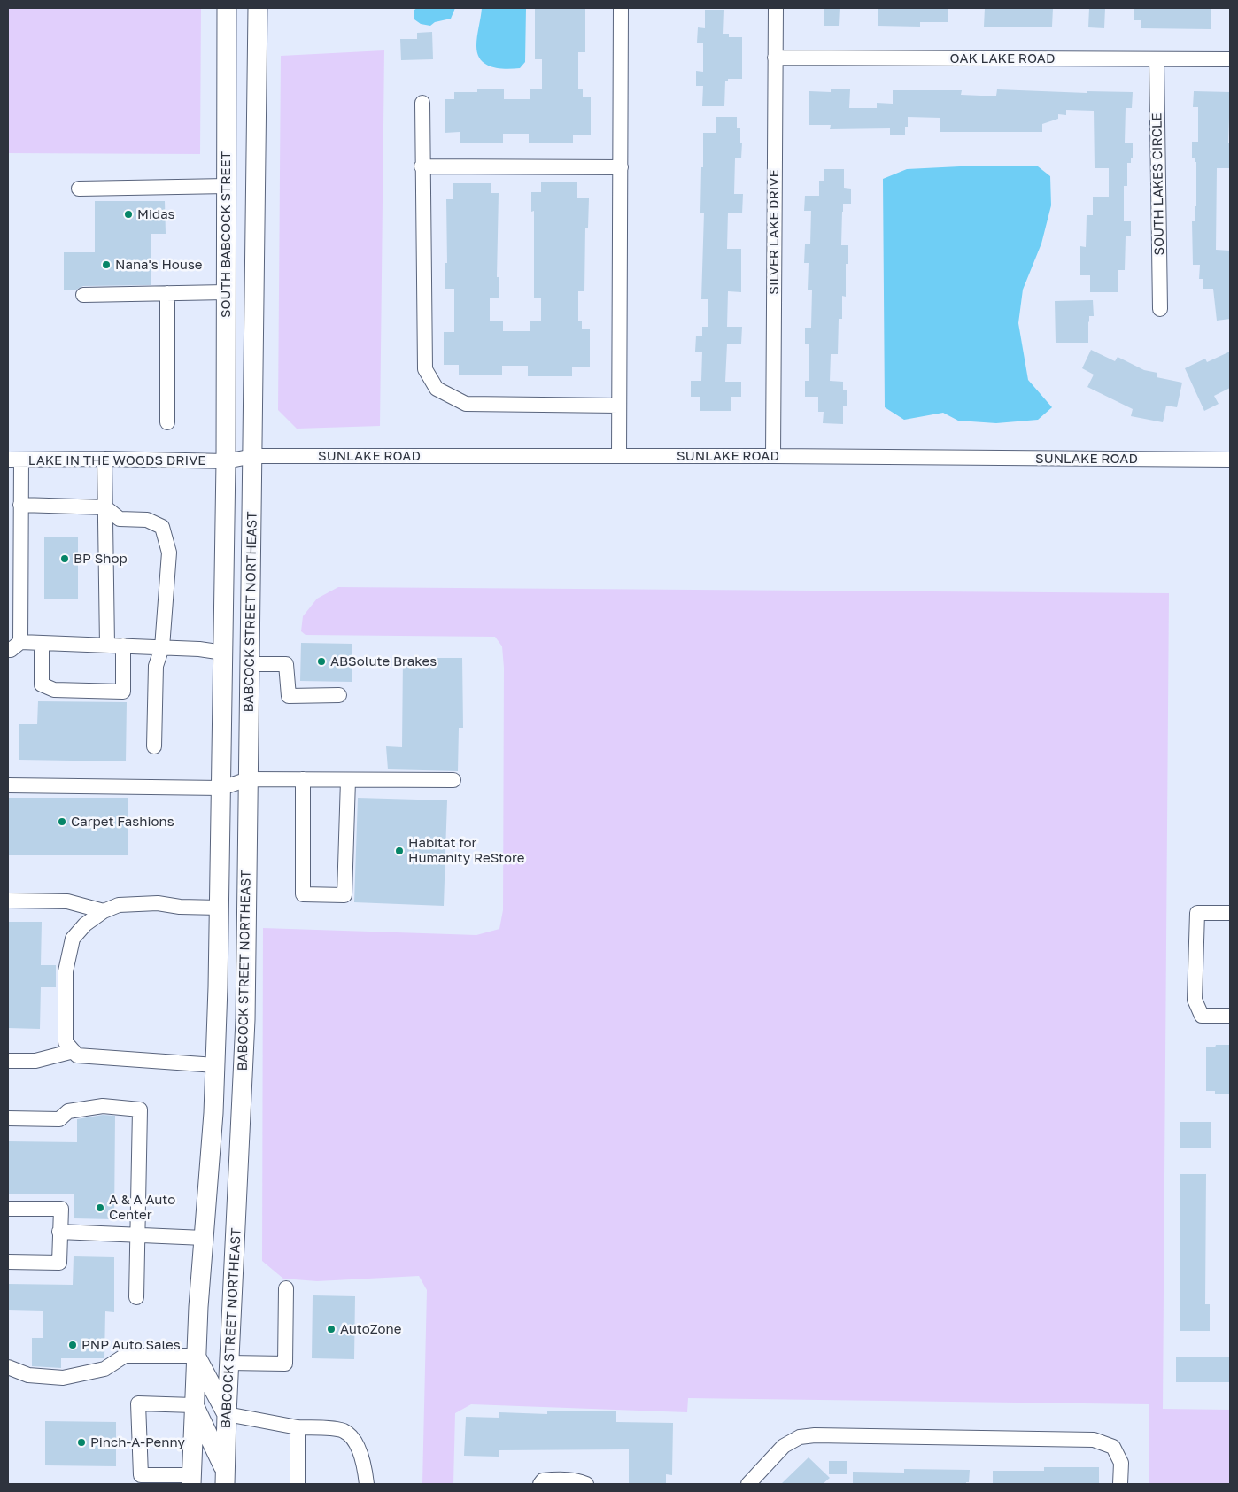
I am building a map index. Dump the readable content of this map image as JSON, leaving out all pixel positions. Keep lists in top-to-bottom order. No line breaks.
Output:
{"streets":{"main road":["SOUTH BABCOCK STREET","BABCOCK STREET NORTHEAST"],"street":["OAK LAKE ROAD","SOUTH LAKES CIRCLE","SILVER LAKE DRIVE","SUNLAKE ROAD","LAKE IN THE WOODS DRIVE"]},"crossings":[["OAK LAKE ROAD","SOUTH LAKES CIRCLE"],["OAK LAKE ROAD","SILVER LAKE DRIVE"],["SILVER LAKE DRIVE","SUNLAKE ROAD"],["SOUTH BABCOCK STREET","SUNLAKE ROAD"],["SOUTH BABCOCK STREET","LAKE IN THE WOODS DRIVE"],["SOUTH BABCOCK STREET","BABCOCK STREET NORTHEAST"],["SUNLAKE ROAD","LAKE IN THE WOODS DRIVE"],["SUNLAKE ROAD","BABCOCK STREET NORTHEAST"],["LAKE IN THE WOODS DRIVE","BABCOCK STREET NORTHEAST"]],"places":["Midas","Nana's House","BP Shop","ABSolute Brakes","Carpet Fashions","Habitat for Humanity ReStore","A & A Auto Center","AutoZone","PNP Auto Sales","Pinch-A-Penny"]}
